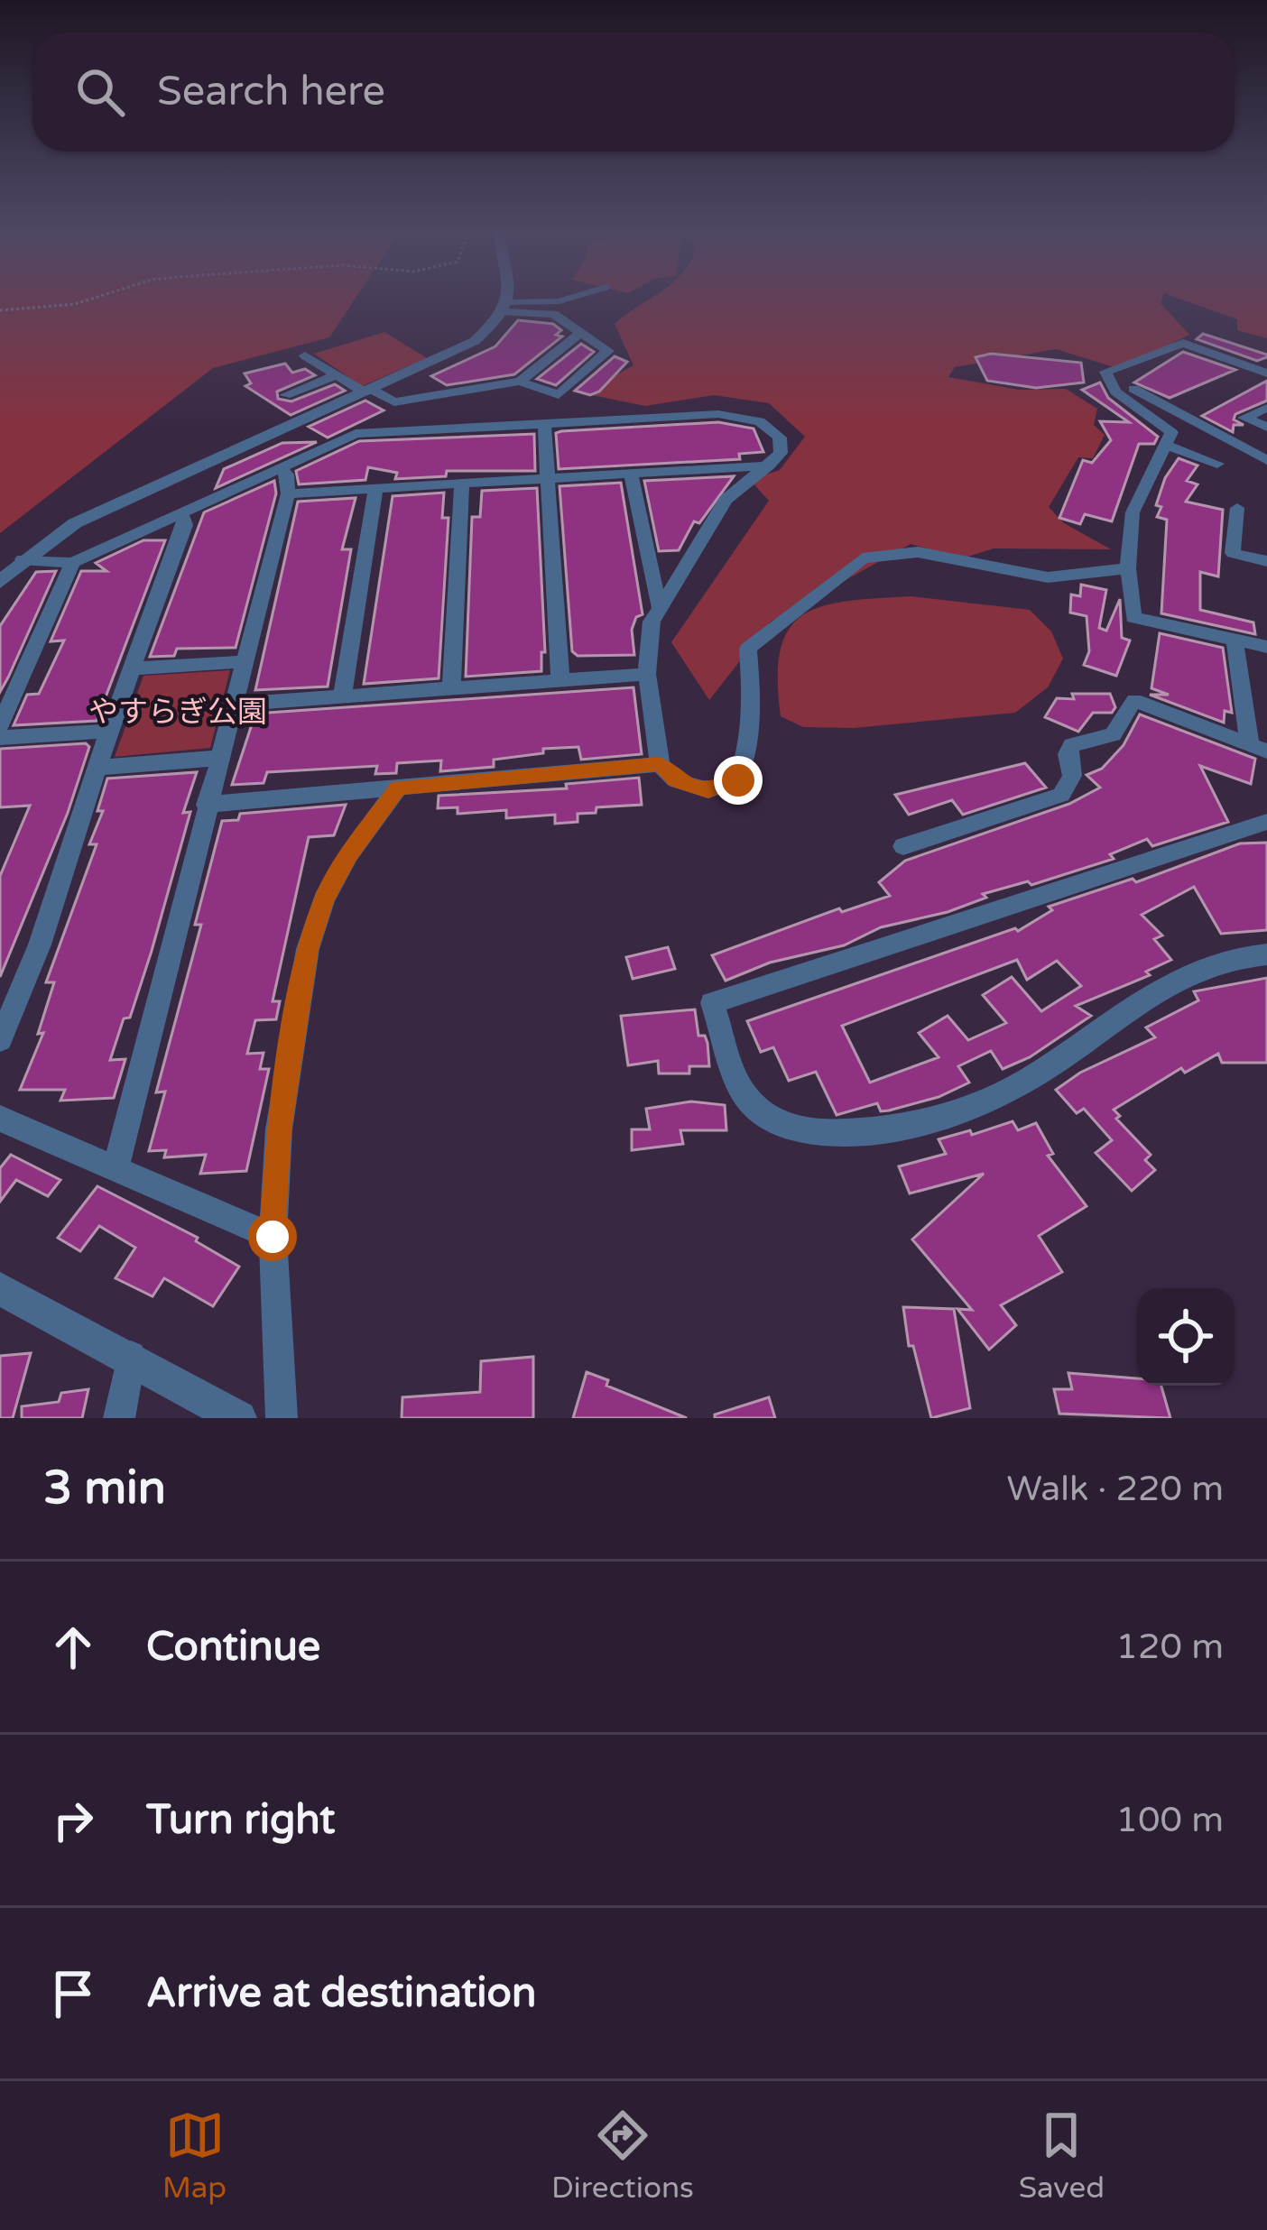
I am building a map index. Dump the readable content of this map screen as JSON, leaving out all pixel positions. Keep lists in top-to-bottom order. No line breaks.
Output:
{"parks":["やすらぎ公園"],"page":{"search":"Search here","heading":["3 min","Walk · 220 m"],"list":[["Continue","120 m"],["Turn right","100 m"],"Arrive at destination"],"nav":["Map","Directions","Saved"]}}
